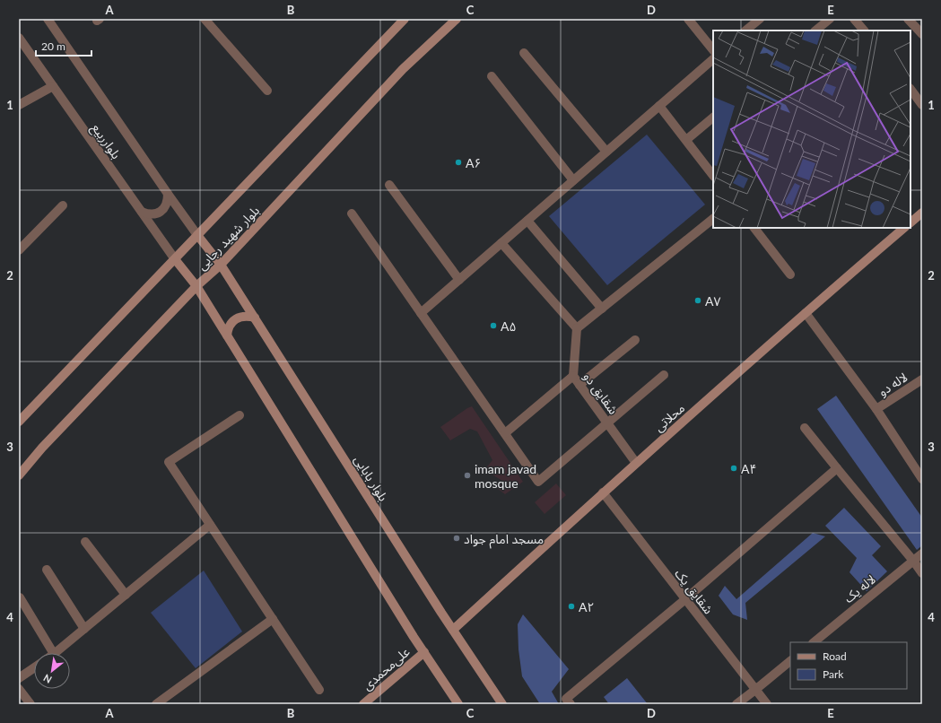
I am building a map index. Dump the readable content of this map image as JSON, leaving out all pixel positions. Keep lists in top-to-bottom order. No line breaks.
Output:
{"streets":{"street":["بلوارربیع","بلوار شهید رجایی","لاله دو","شقایق دو","محلاتی","بلوار بابایی","لاله یک","شقایق یک","علی‌محمدی"]},"crossings":[["بلوارربیع","بلوار شهید رجایی"],["بلوارربیع","بلوار بابایی"],["بلوار شهید رجایی","بلوار بابایی"],["شقایق دو","محلاتی"],["محلاتی","بلوار بابایی"],["محلاتی","شقایق یک"]],"places":["A۶","A۷","A۵","A۴","imam javad mosque","مسجد امام جواد","A۲"],"legend":["Road","Park"],"scale_bar":"20 m","north":"bottom left","grid":{"columns":["A","B","C","D","E"],"rows":["1","2","3","4"]}}
